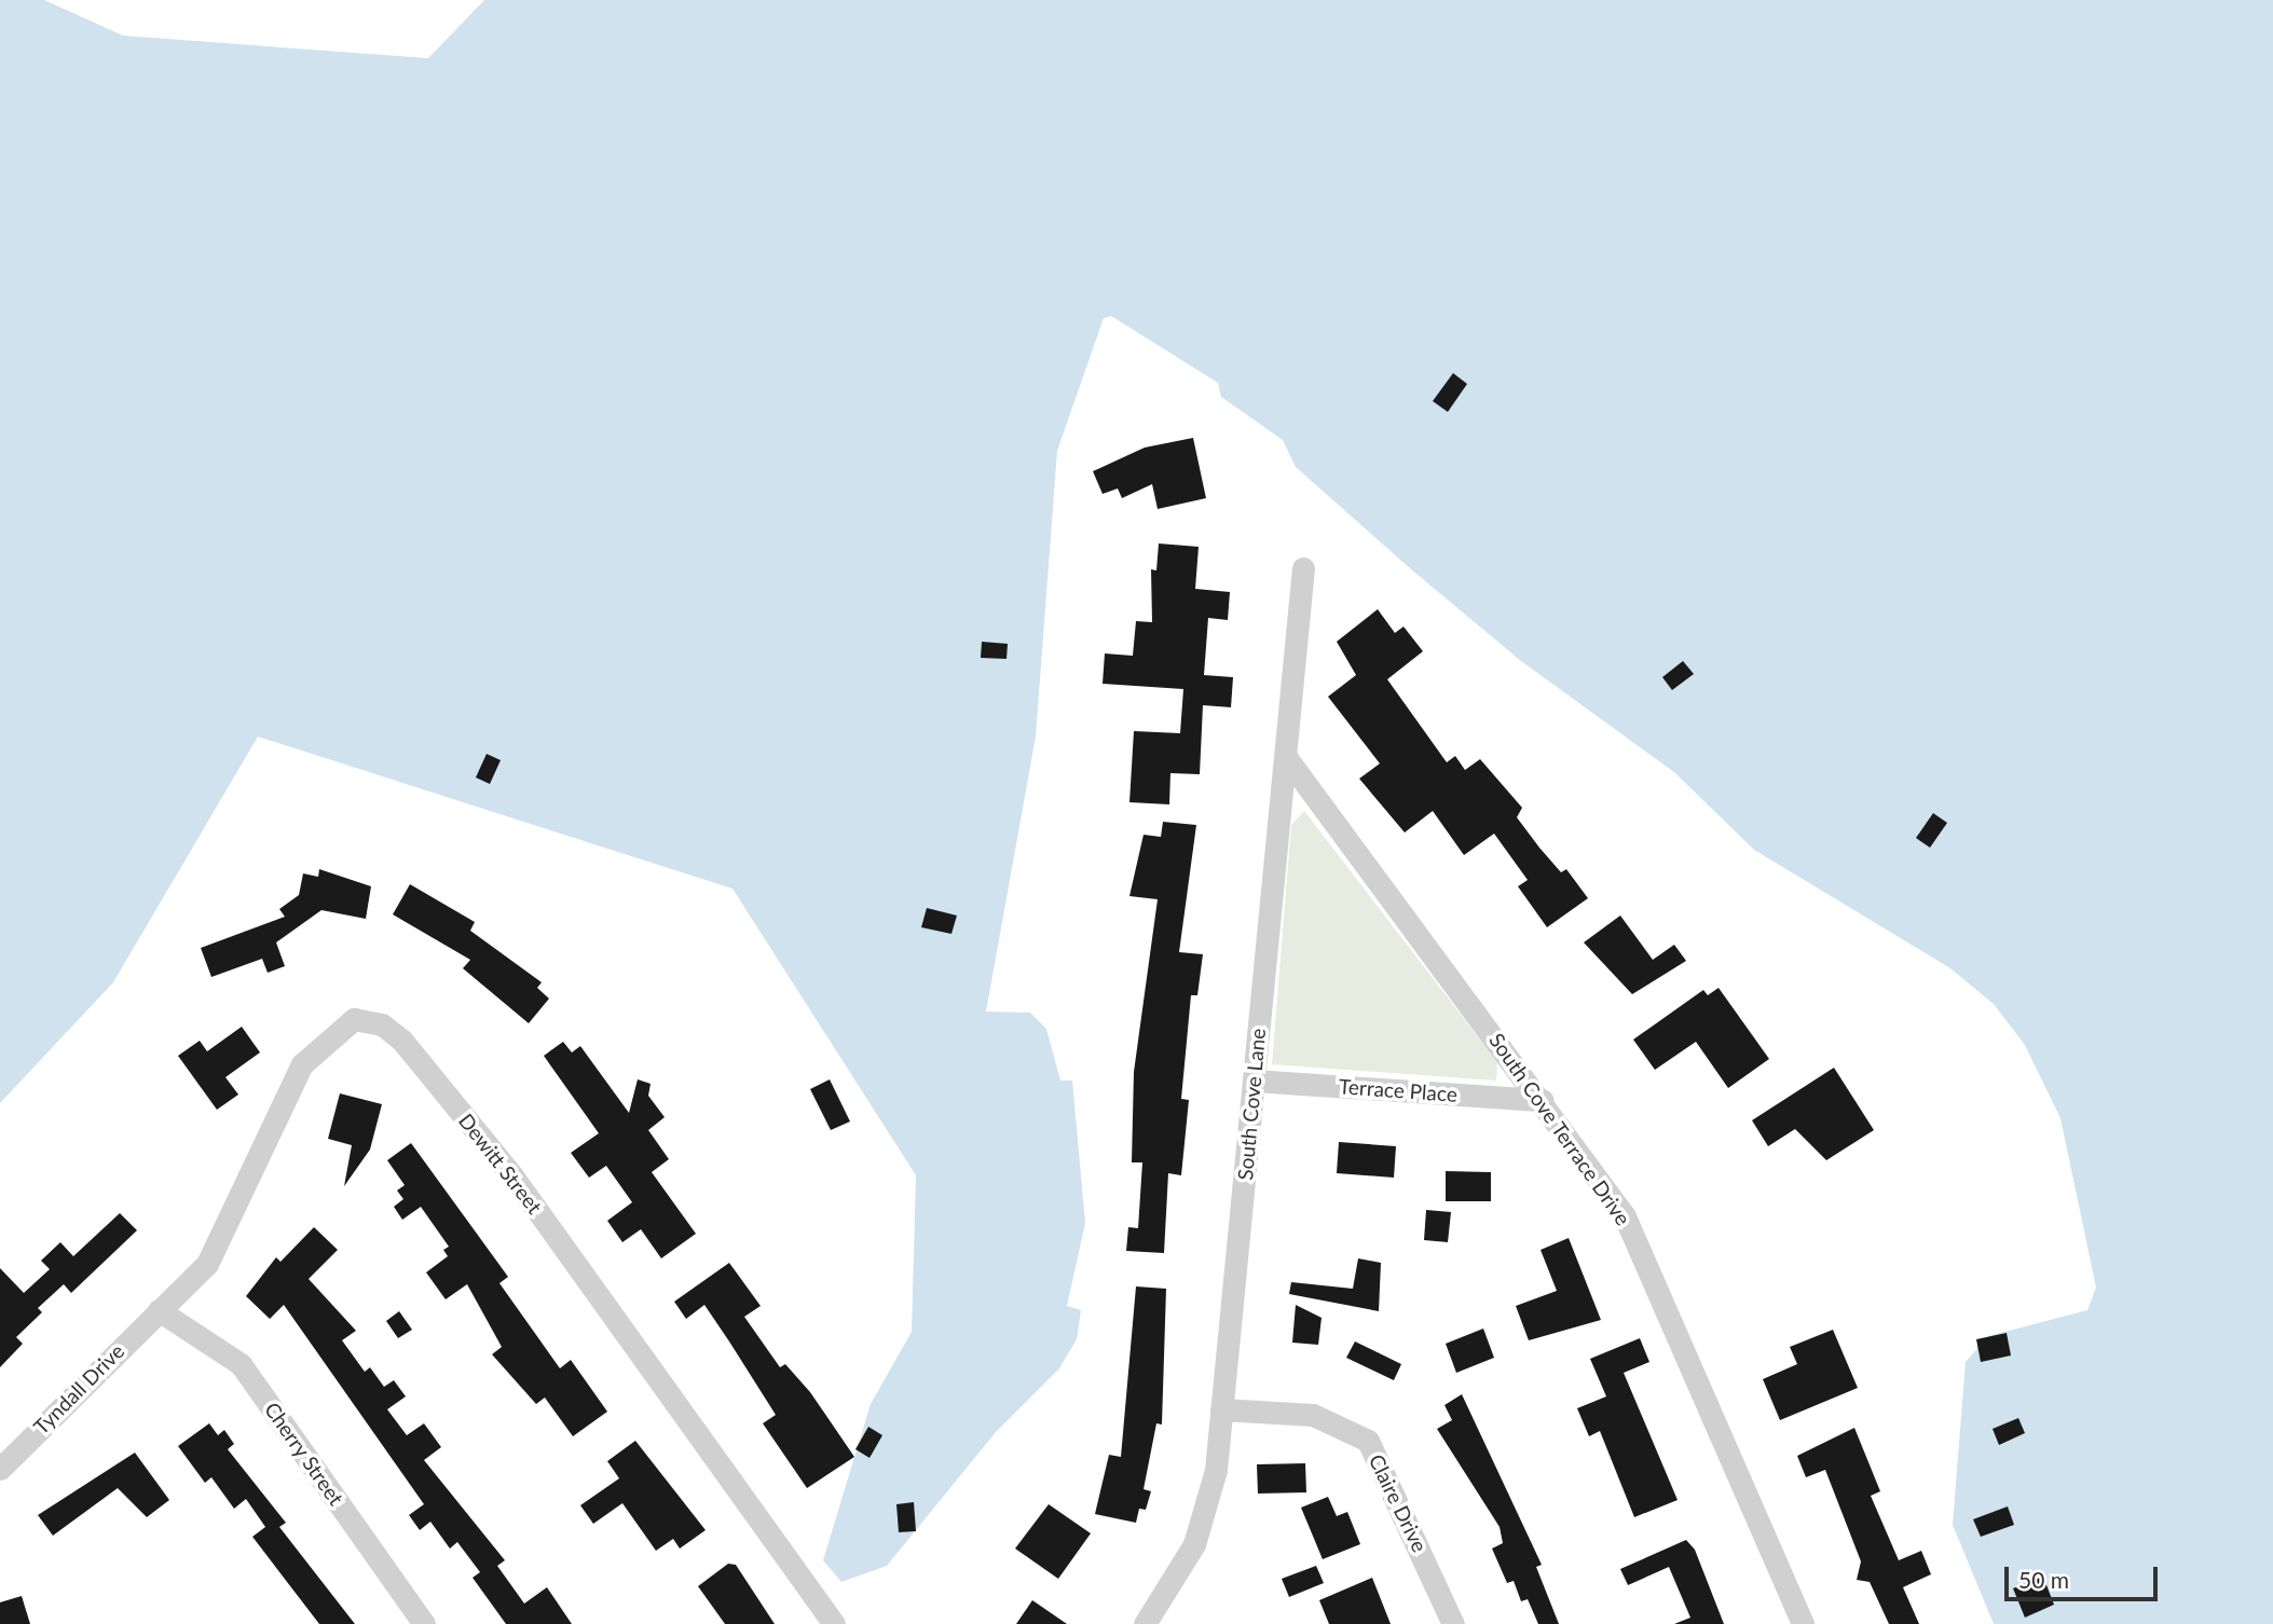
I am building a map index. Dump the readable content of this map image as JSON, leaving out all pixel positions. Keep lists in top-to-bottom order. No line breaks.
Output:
{"streets":{"street":["Terrace Place","South Cove Lane","South Cove Terrace Drive","Dewitt Street","Tyndall Drive","Cherry Street","Claire Drive"]},"crossings":[["Terrace Place","South Cove Lane"],["Terrace Place","South Cove Terrace Drive"],["South Cove Lane","South Cove Terrace Drive"],["South Cove Lane","Claire Drive"],["Dewitt Street","Tyndall Drive"],["Dewitt Street","Cherry Street"],["Tyndall Drive","Cherry Street"]],"scale_bar":"50 m"}
